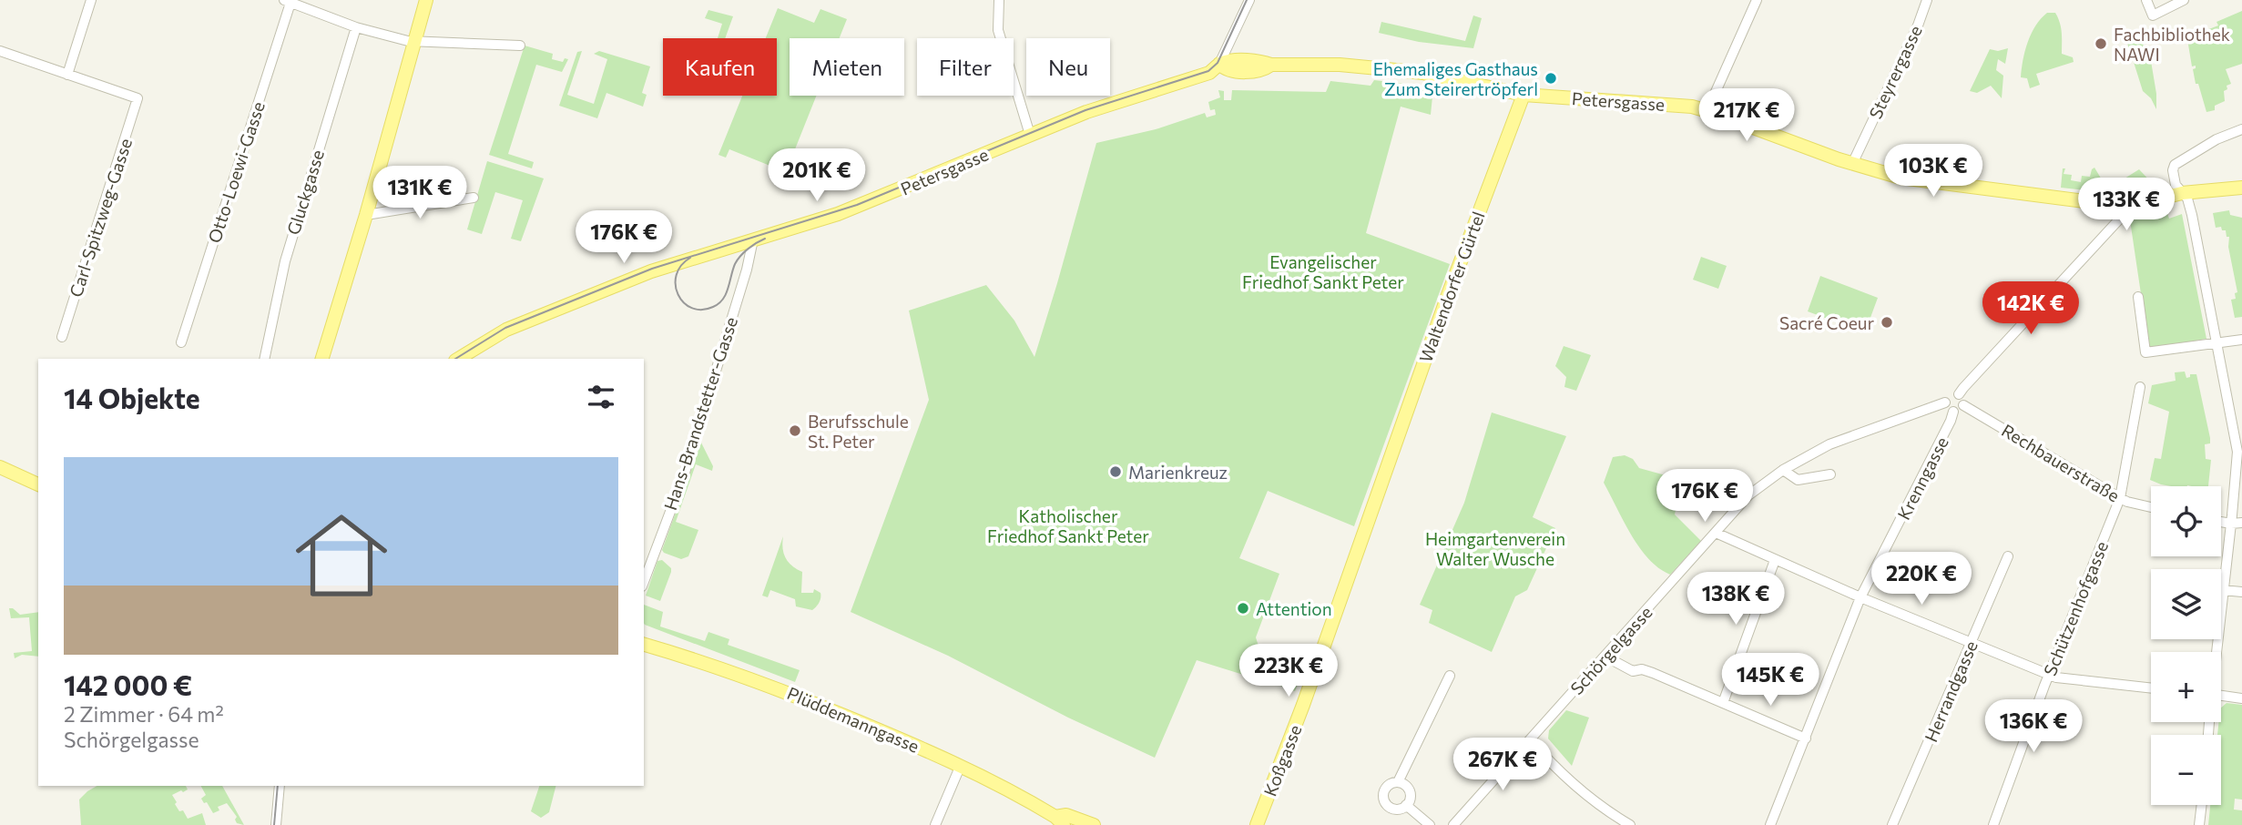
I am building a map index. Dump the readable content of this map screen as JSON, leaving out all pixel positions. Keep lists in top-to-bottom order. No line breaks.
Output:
{"streets":{"main road":["Petersgasse","Waltendorfer Gürtel","Plüddemanngasse","Koßgasse"],"street":["Steyrergasse","Otto-Loewi-Gasse","Gluckgasse","Carl-Spitzweg-Gasse","Hans-Brandstetter-Gasse","Rechbauerstraße","Krenngasse","Schützenhofgasse","Schörgelgasse","Herrandgasse"]},"crossings":[["Steyrergasse","Petersgasse"],["Petersgasse","Waltendorfer Gürtel"],["Petersgasse","Hans-Brandstetter-Gasse"],["Waltendorfer Gürtel","Koßgasse"],["Rechbauerstraße","Krenngasse"],["Rechbauerstraße","Schützenhofgasse"],["Rechbauerstraße","Schörgelgasse"],["Krenngasse","Schörgelgasse"]],"parks":["Evangelischer Friedhof Sankt Peter","Katholischer Friedhof Sankt Peter","Heimgartenverein Walter Wusche"],"places":["Fachbibliothek NAWI","Ehemaliges Gasthaus Zum Steirertröpferl","Sacré Coeur","Berufsschule St. Peter","Marienkreuz","Attention"],"page":{"chip":["Kaufen","Mieten","Filter","Neu"],"price":["217K €","103K €","201K €","131K €","133K €","176K €","142K €","176K €","220K €","138K €","223K €","145K €","136K €","267K €"],"heading":"14 Objekte","list":[{"name":"142 000 €","note":"2 Zimmer · 64 m² · Schörgelgasse"}],"map_buttons":["+","−"]}}
